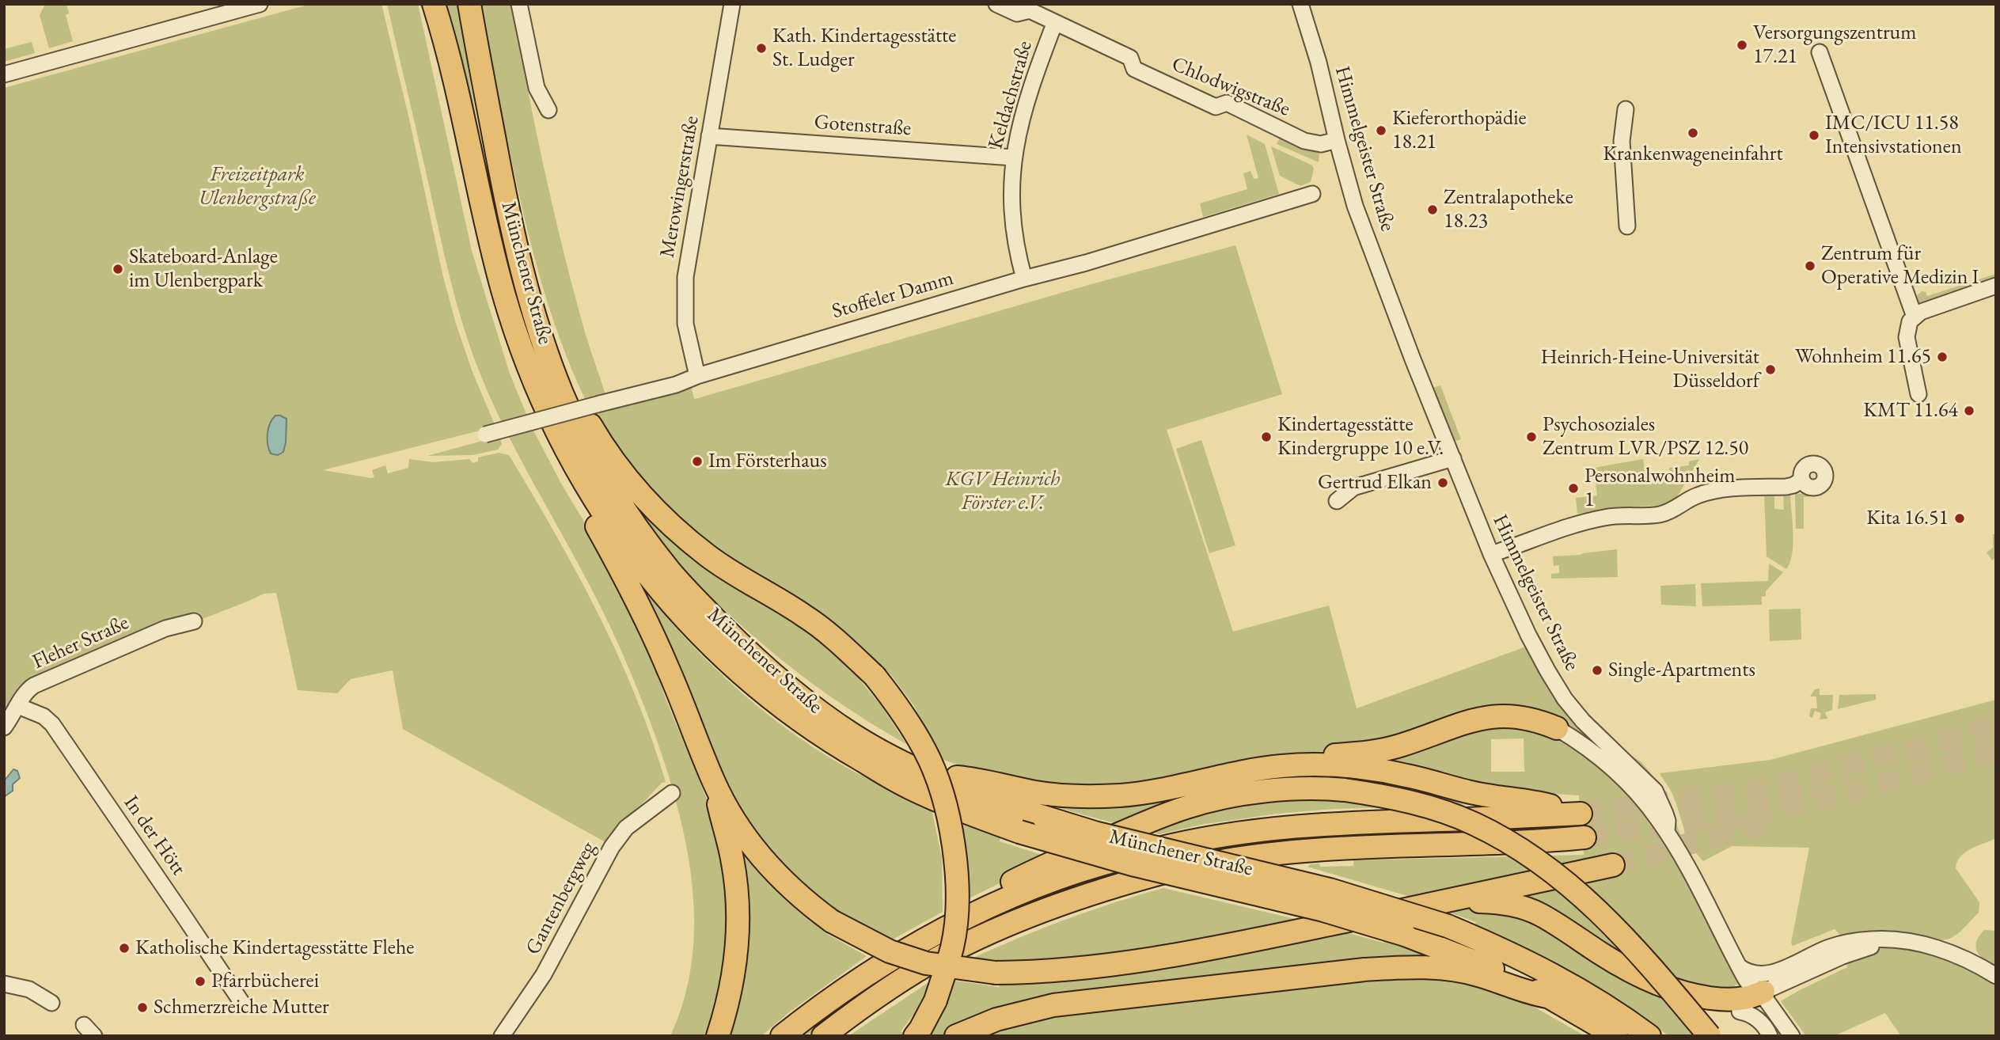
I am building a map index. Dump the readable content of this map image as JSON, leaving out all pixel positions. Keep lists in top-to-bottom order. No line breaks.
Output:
{"streets":{"highway":["Münchener Straße"],"street":["Chlodwigstraße","Keldachstraße","Gotenstraße","Himmelgeister Straße","Merowingerstraße","Stoffeler Damm","Fleher Straße","In der Hött","Gantenbergweg"]},"crossings":[["Chlodwigstraße","Keldachstraße"],["Chlodwigstraße","Himmelgeister Straße"],["Keldachstraße","Gotenstraße"],["Keldachstraße","Stoffeler Damm"],["Gotenstraße","Merowingerstraße"],["Merowingerstraße","Stoffeler Damm"],["Fleher Straße","In der Hött"]],"parks":["Freizeitpark Ulenbergstraße","KGV Heinrich Förster e.V."],"places":["Versorgungszentrum 17.21","Kath. Kindertagesstätte St. Ludger","Kieferorthopädie 18.21","Krankenwageneinfahrt","IMC/ICU 11.58 Intensivstationen","Zentralapotheke 18.23","Zentrum für Operative Medizin I","Skateboard-Anlage im Ulenbergpark","Wohnheim 11.65","Heinrich-Heine-Universität Düsseldorf","KMT 11.64","Kindertagesstätte Kindergruppe 10 e.V.","Psychosoziales Zentrum LVR/PSZ 12.50","Im Försterhaus","Gertrud Elkan","Personalwohnheim 1","Kita 16.51","Single-Apartments","Katholische Kindertagesstätte Flehe","Pfarrbücherei","Schmerzreiche Mutter"]}
